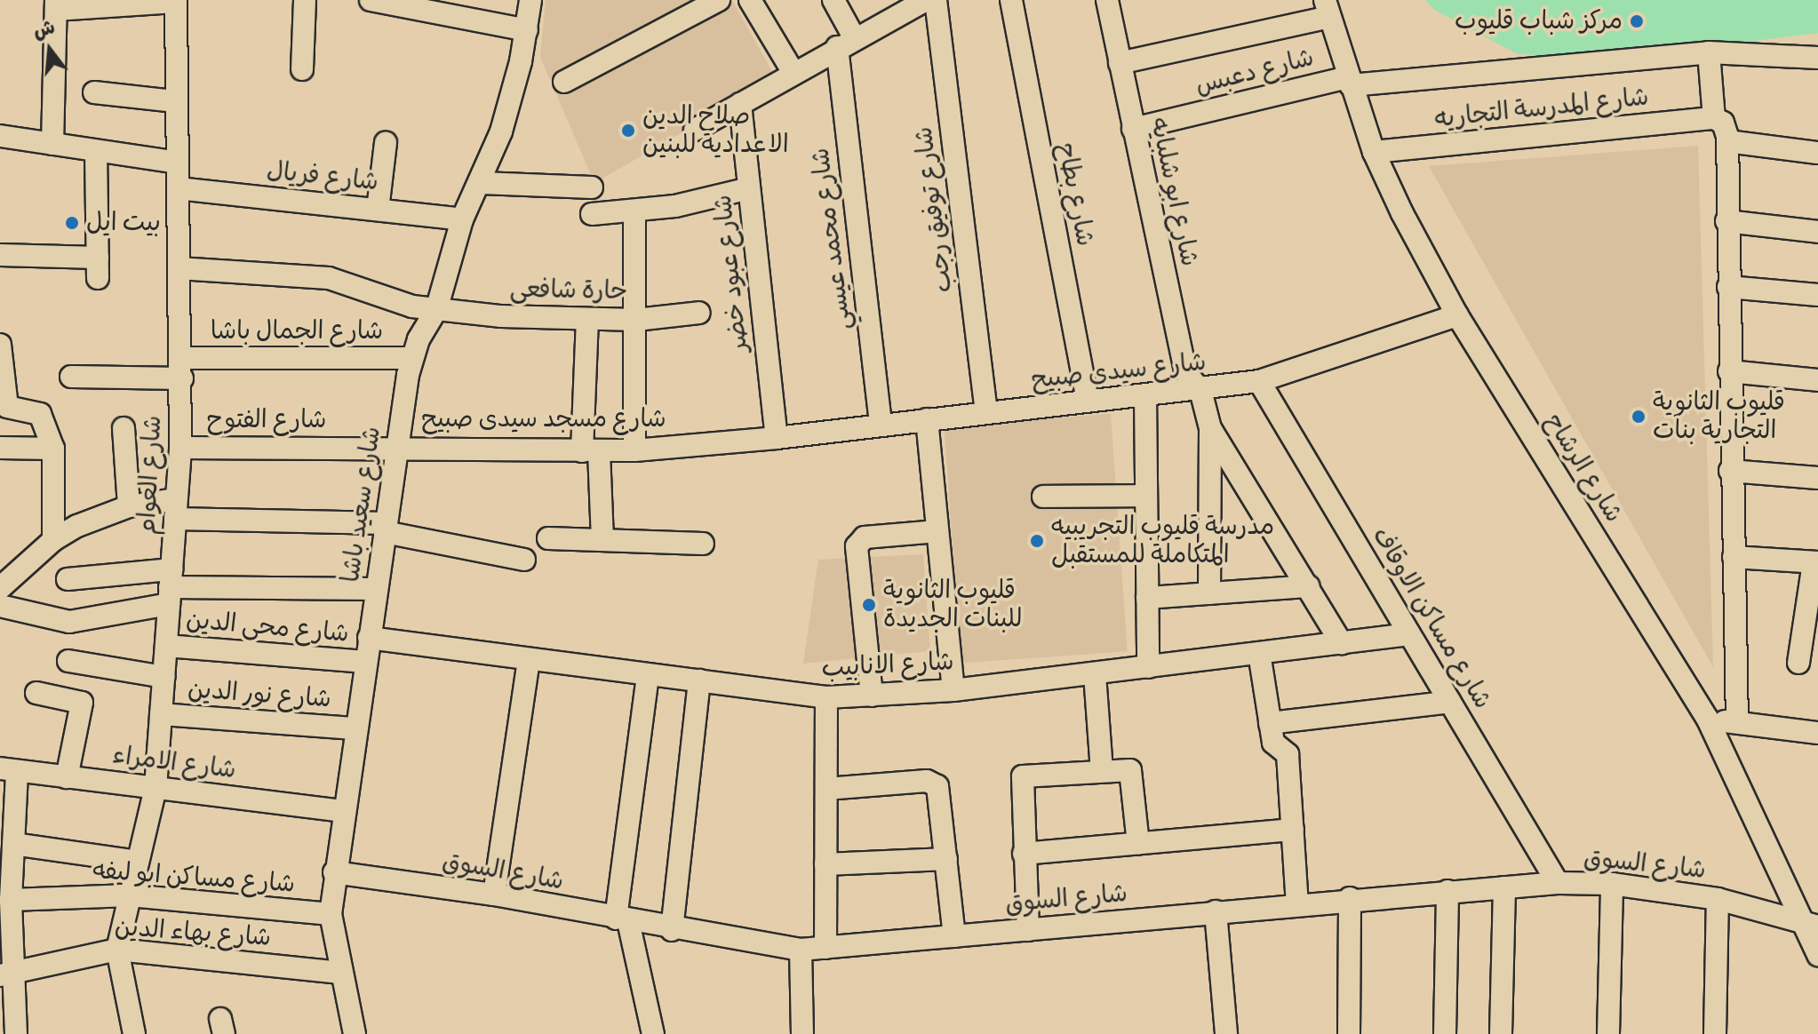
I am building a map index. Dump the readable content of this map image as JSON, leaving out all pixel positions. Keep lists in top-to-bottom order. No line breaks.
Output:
{"streets":{"street":["شارع دعبس","شارع المدرسة التجاريه","شارع فريال","شارع ابو شلبايه","شارع بطاح","شارع توفيق رجب","شارع محمد عيسي","شارع عبود خضر","حارة شافعى","شارع الجمال باشا","شارع سيدى صبيح","شارع مسجد سيدى صبيح","شارع الفتوح","شارع الرشاح","شارع العوام","شارع سعيد باشا","شارع مساكن الاوقاف","شارع محى الدين","شارع الانابيب","شارع نور الدين","شارع الامراء","شارع السوق","شارع مساكن ابو ليفه","شارع بهاء الدين"]},"crossings":[["شارع دعبس","شارع ابو شلبايه"],["شارع دعبس","شارع الرشاح"],["شارع المدرسة التجاريه","شارع الرشاح"],["شارع فريال","شارع العوام"],["شارع فريال","شارع سعيد باشا"],["شارع ابو شلبايه","شارع سيدى صبيح"],["شارع بطاح","شارع سيدى صبيح"],["شارع توفيق رجب","شارع سيدى صبيح"],["شارع محمد عيسي","شارع سيدى صبيح"],["شارع عبود خضر","شارع سيدى صبيح"],["شارع عبود خضر","شارع مسجد سيدى صبيح"],["حارة شافعى","شارع العوام"],["حارة شافعى","شارع سعيد باشا"],["شارع الجمال باشا","شارع العوام"],["شارع الجمال باشا","شارع سعيد باشا"],["شارع سيدى صبيح","شارع مسجد سيدى صبيح"],["شارع سيدى صبيح","شارع الرشاح"],["شارع سيدى صبيح","شارع مساكن الاوقاف"],["شارع مسجد سيدى صبيح","شارع الفتوح"],["شارع مسجد سيدى صبيح","شارع سعيد باشا"],["شارع الفتوح","شارع العوام"],["شارع الفتوح","شارع سعيد باشا"],["شارع الرشاح","شارع السوق"],["شارع العوام","شارع محى الدين"],["شارع العوام","شارع نور الدين"],["شارع العوام","شارع الامراء"],["شارع العوام","شارع مساكن ابو ليفه"],["شارع العوام","شارع بهاء الدين"],["شارع سعيد باشا","شارع محى الدين"],["شارع سعيد باشا","شارع الانابيب"],["شارع سعيد باشا","شارع نور الدين"],["شارع سعيد باشا","شارع الامراء"],["شارع سعيد باشا","شارع السوق"],["شارع سعيد باشا","شارع مساكن ابو ليفه"],["شارع سعيد باشا","شارع بهاء الدين"],["شارع مساكن الاوقاف","شارع الانابيب"],["شارع مساكن الاوقاف","شارع السوق"]],"places":["مركز شباب قليوب","صلاح الدين الاعدادية للبنين","بيت ايل","قليوب الثانوية التجارية بنات","مدرسة قليوب التجريبيه المتكاملة للمستقبل","قليوب الثانوية للبنات الجديدة"],"north":"top"}
